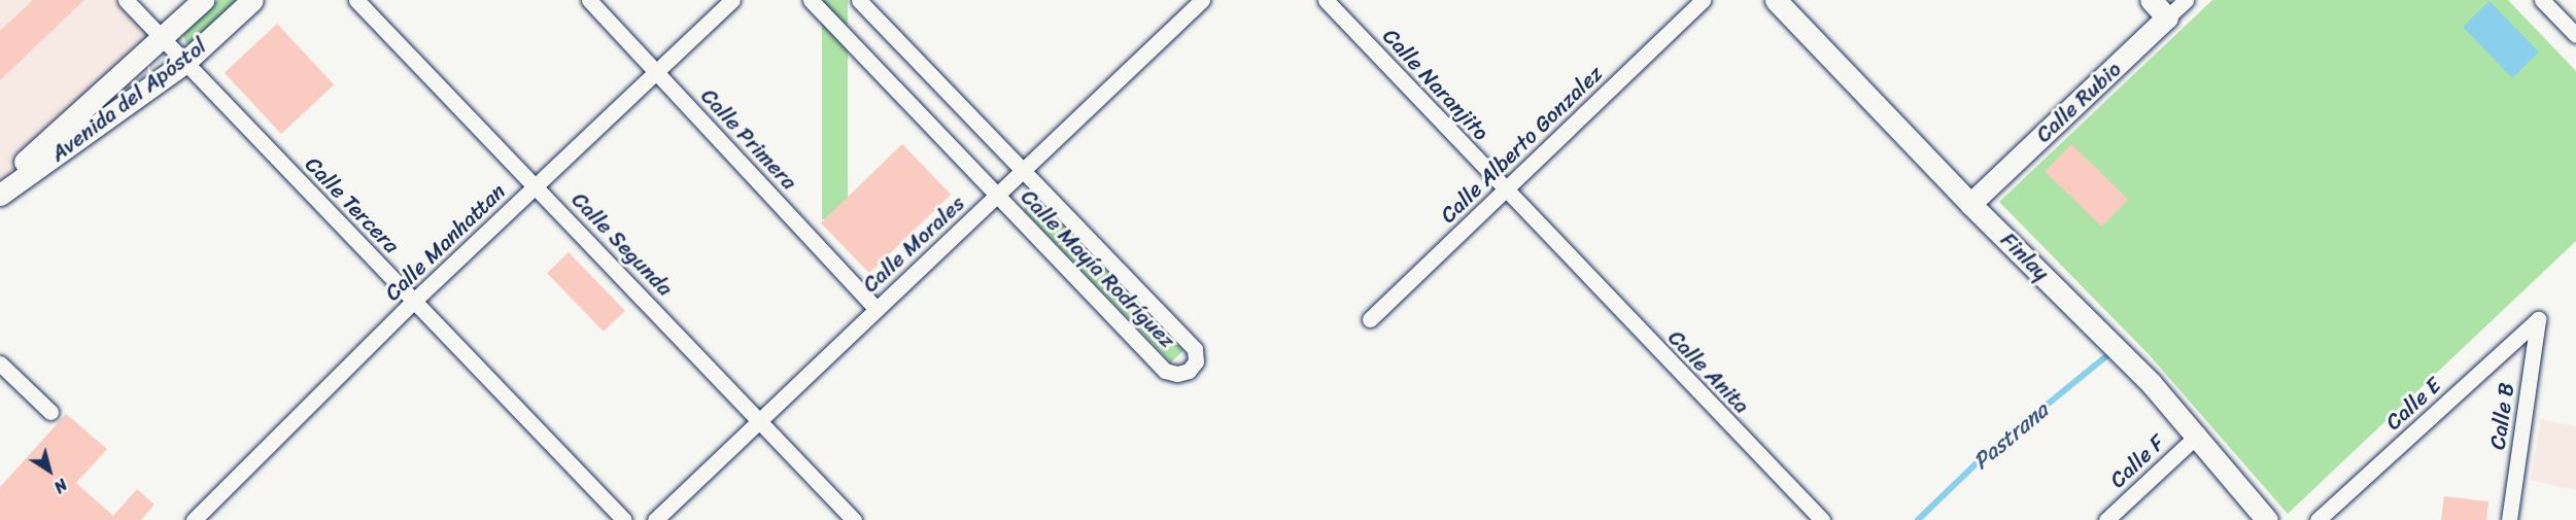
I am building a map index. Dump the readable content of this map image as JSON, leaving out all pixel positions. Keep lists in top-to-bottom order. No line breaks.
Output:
{"streets":{"street":["Calle Naranjito","Avenida del Apóstol","Calle Rubio","Calle Primera","Calle Alberto Gonzalez","Calle Tercera","Calle Manhattan","Calle Segunda","Calle Morales","Finlay","Calle Mayía Rodríguez","Calle Anita","Calle E","Calle B","Calle F"]},"crossings":[["Calle Naranjito","Calle Alberto Gonzalez"],["Calle Naranjito","Calle Anita"],["Avenida del Apóstol","Calle Tercera"],["Calle Rubio","Finlay"],["Calle Primera","Calle Manhattan"],["Calle Primera","Calle Morales"],["Calle Tercera","Calle Manhattan"],["Calle Manhattan","Calle Segunda"],["Calle Segunda","Calle Morales"],["Calle Morales","Calle Mayía Rodríguez"],["Finlay","Calle F"],["Calle E","Calle B"]],"water":["Pastrana"],"north":"bottom right"}
